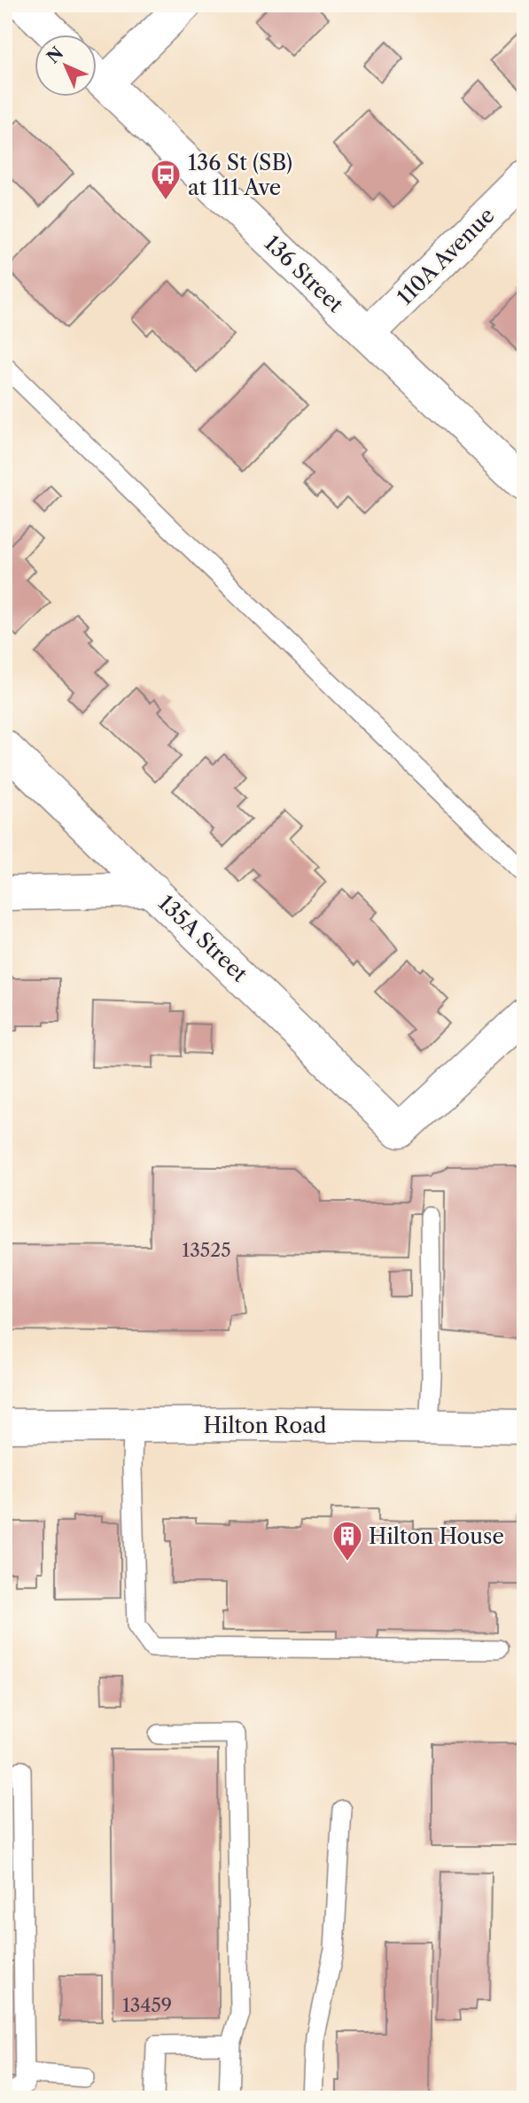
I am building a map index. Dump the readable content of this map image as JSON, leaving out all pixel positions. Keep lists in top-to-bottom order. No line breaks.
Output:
{"streets":{"street":["110A Avenue","136 Street","135A Street","Hilton Road"]},"crossings":[["110A Avenue","136 Street"]],"places":{"bus stop":["136 St (SB) at 111 Ave"],"building":["Hilton House"]},"house_numbers":["13525","13459"],"north":"top left"}
